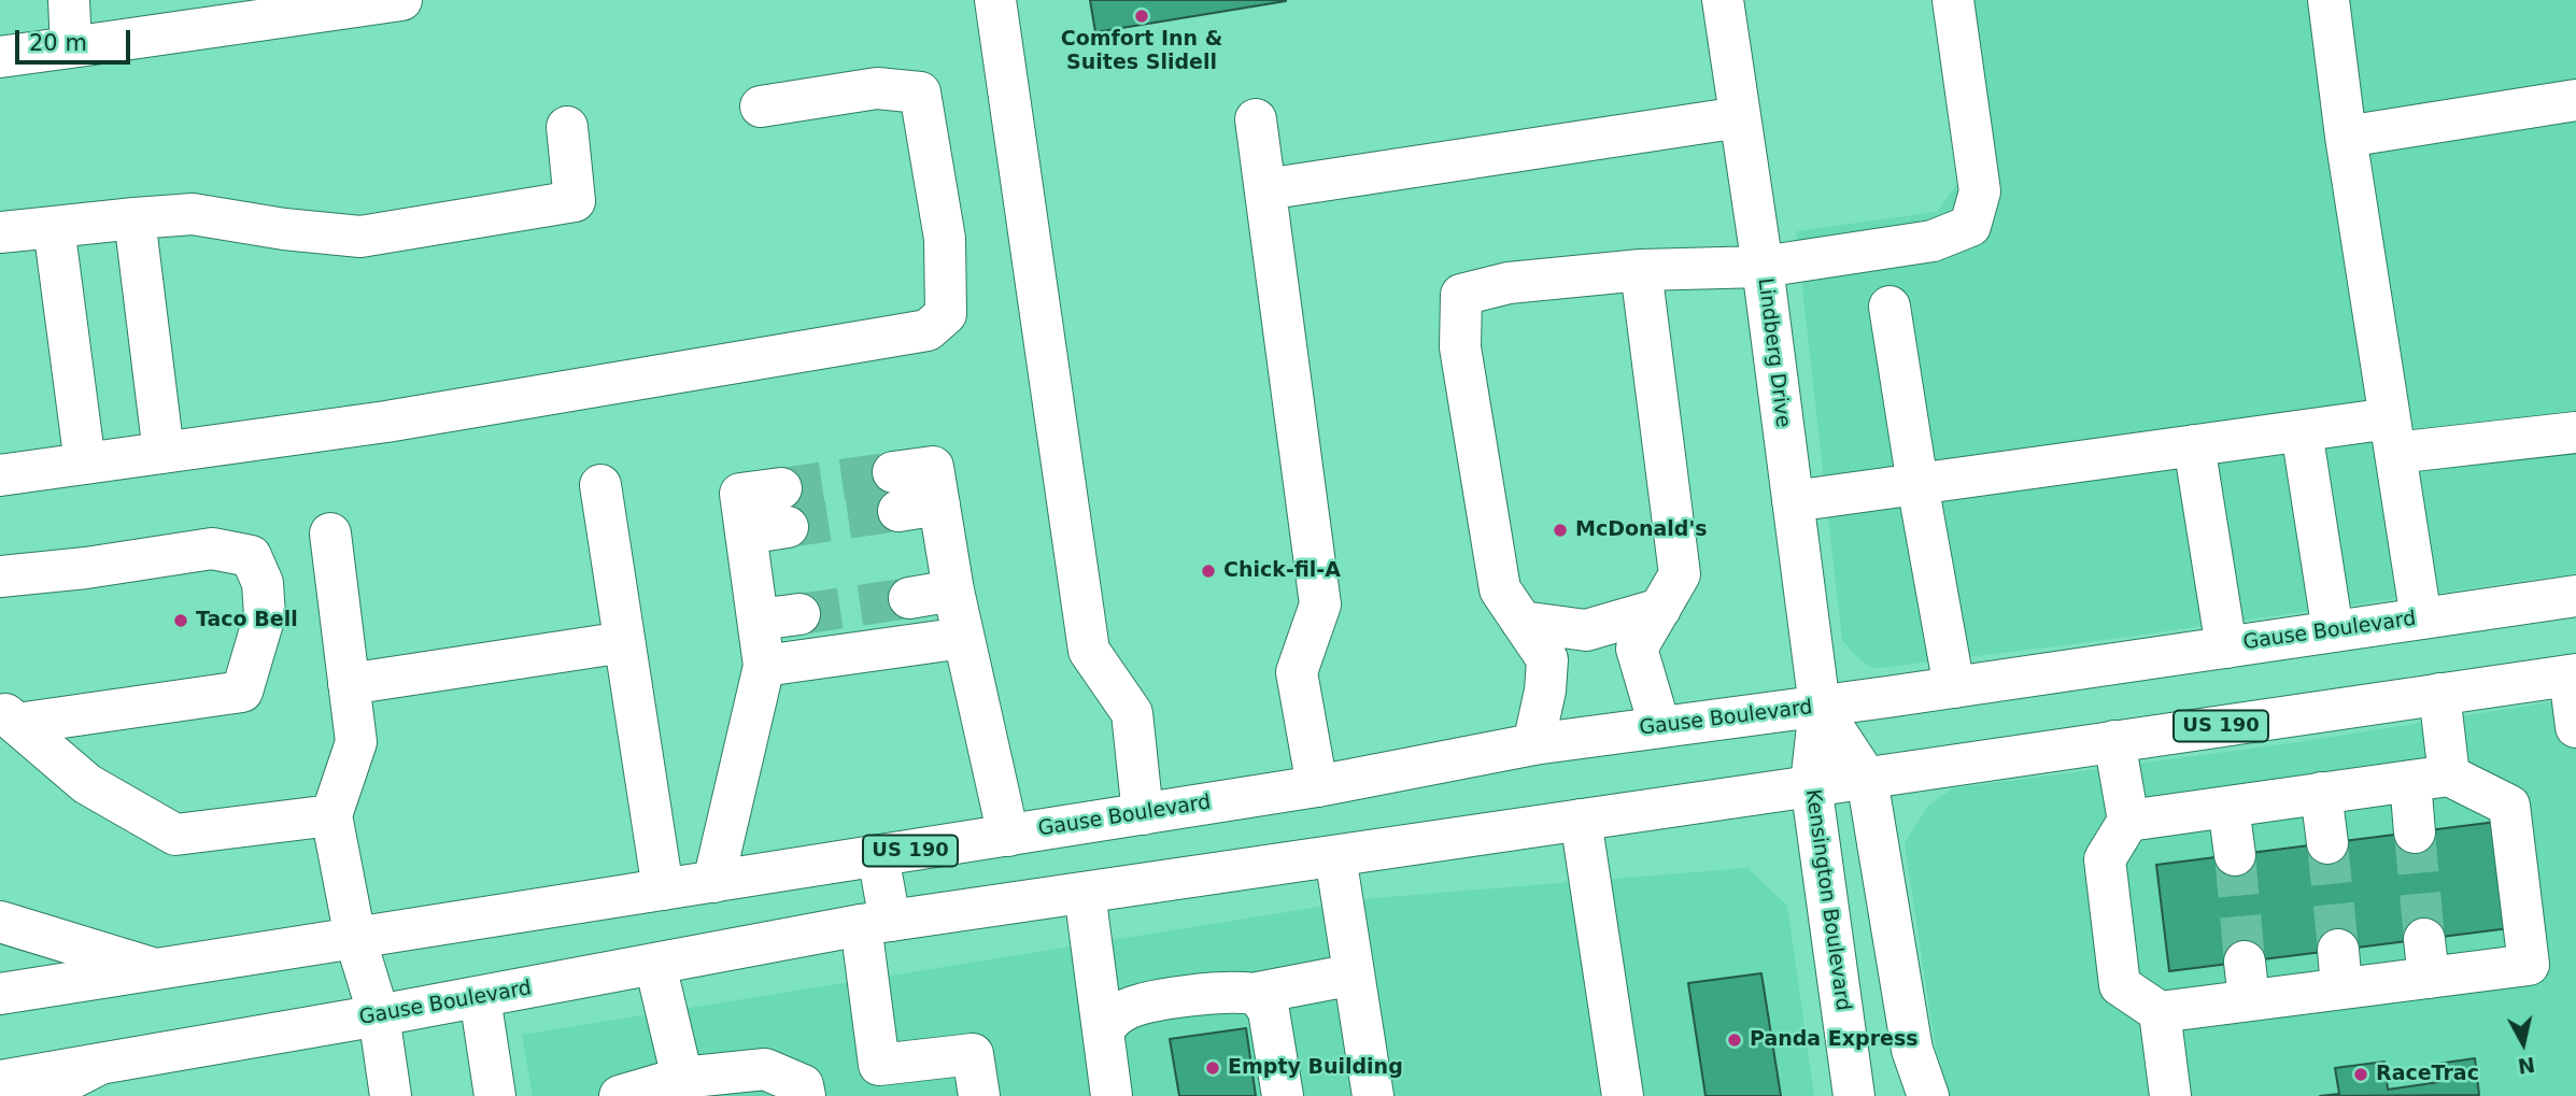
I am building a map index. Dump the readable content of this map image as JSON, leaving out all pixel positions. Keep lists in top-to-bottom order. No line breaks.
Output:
{"streets":{"main road":["Lindberg Drive","Gause Boulevard","US 190","Kensington Boulevard"]},"crossings":[["Lindberg Drive","Gause Boulevard"],["Lindberg Drive","Kensington Boulevard"],["Gause Boulevard","Kensington Boulevard"]],"places":["Comfort Inn & Suites Slidell","McDonald's","Chick-fil-A","Taco Bell","Panda Express","Empty Building","RaceTrac"],"scale_bar":"20 m","north":"bottom"}
